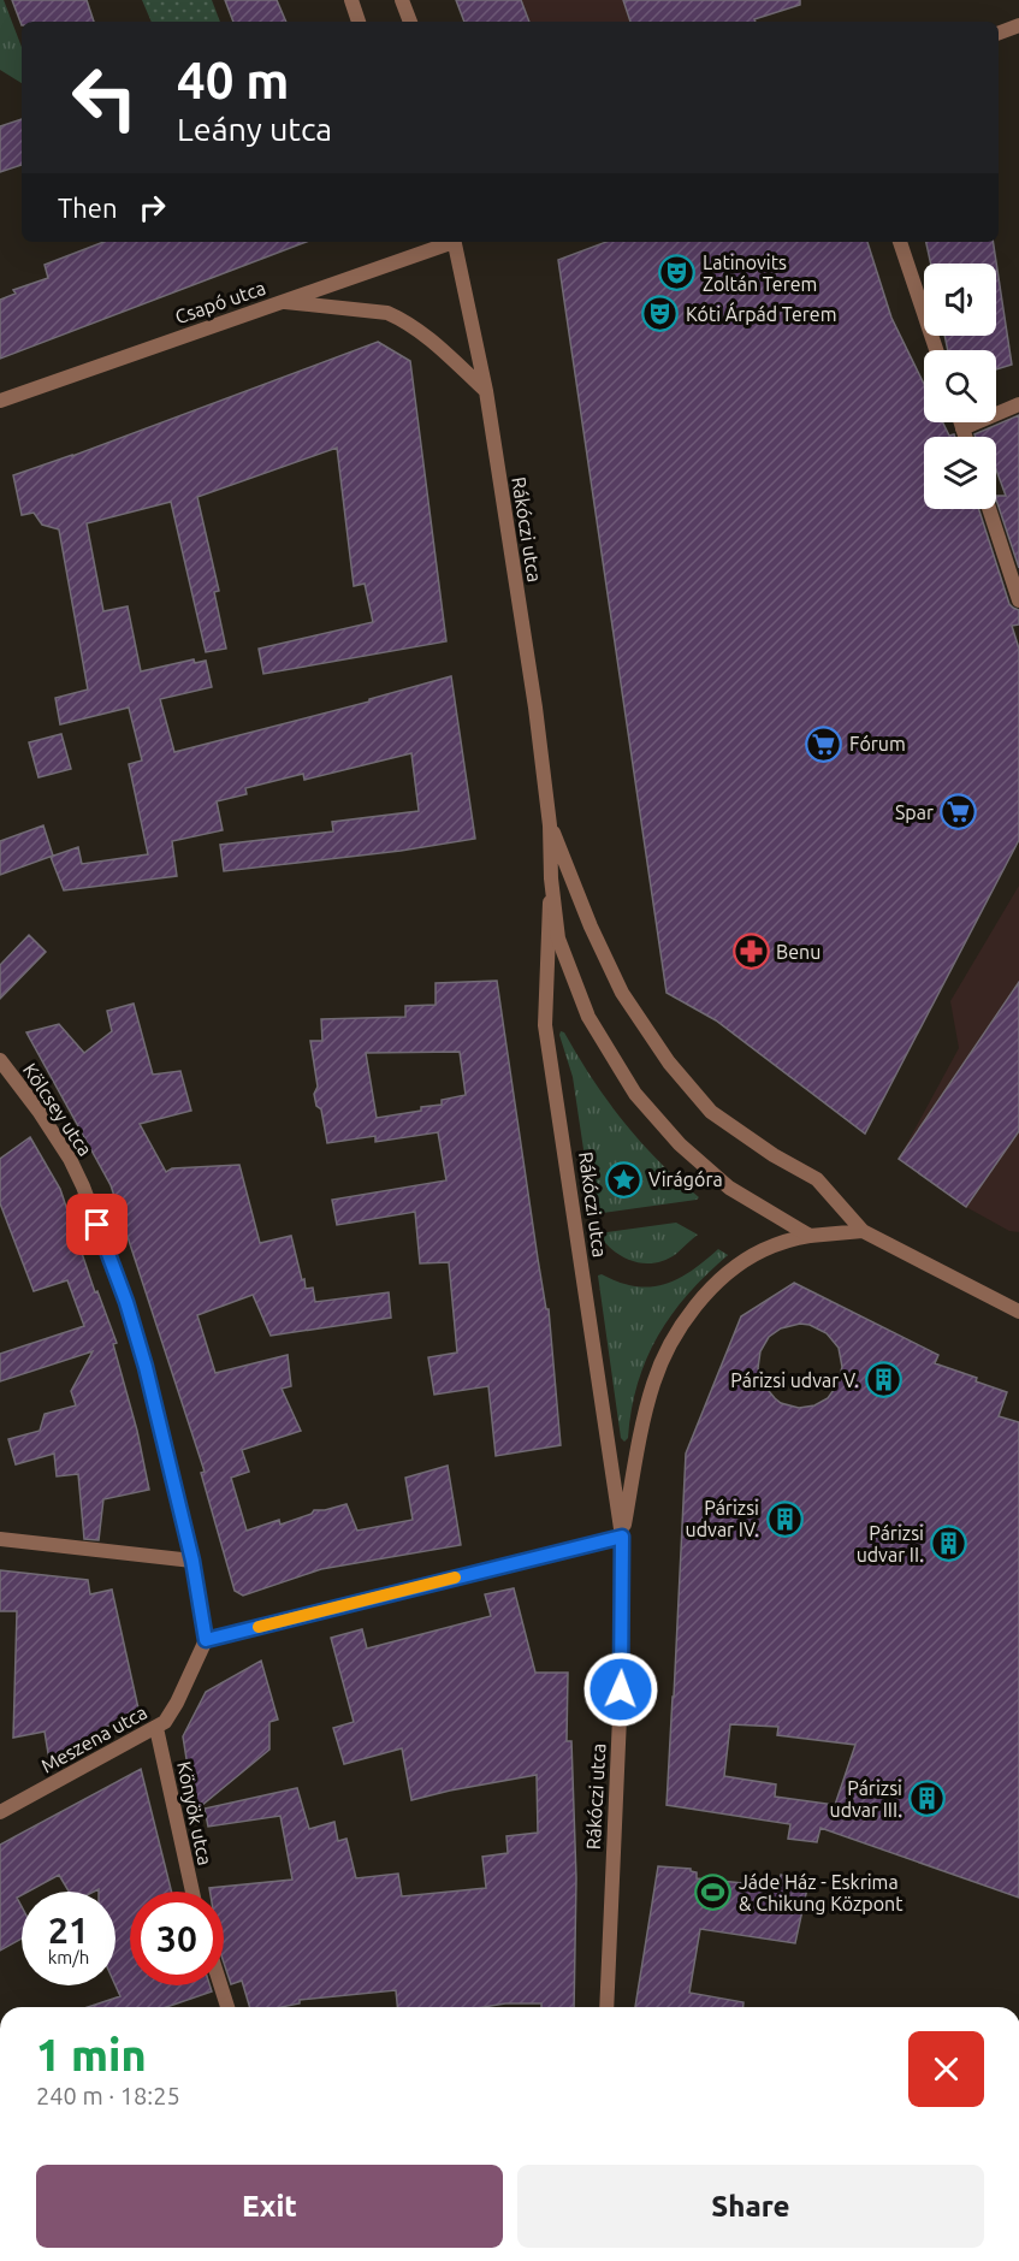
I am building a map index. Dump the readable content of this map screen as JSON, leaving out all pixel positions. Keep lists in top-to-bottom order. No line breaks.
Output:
{"streets":{"street":["Csapó utca","Rákóczi utca","Kölcsey utca","Meszena utca","Könyök utca"]},"crossings":[["Kölcsey utca","Meszena utca"],["Meszena utca","Könyök utca"]],"places":{"theatre":["Latinovits Zoltán Terem","Kóti Árpád Terem"],"supermarket":["Fórum","Spar"],"pharmacy":["Benu"],"place":["Virágóra"],"building":["Párizsi udvar V.","Párizsi udvar IV.","Párizsi udvar II.","Párizsi udvar III."],"sports":["Jáde Ház - Eskrima & Chikung Központ"]},"page":{"turn":["40 m","Leány utca"],"then":"Then","speed":"21 km/h","limit":"30","heading":["1 min","240 m · 18:25"],"buttons":["Exit","Share"]}}
